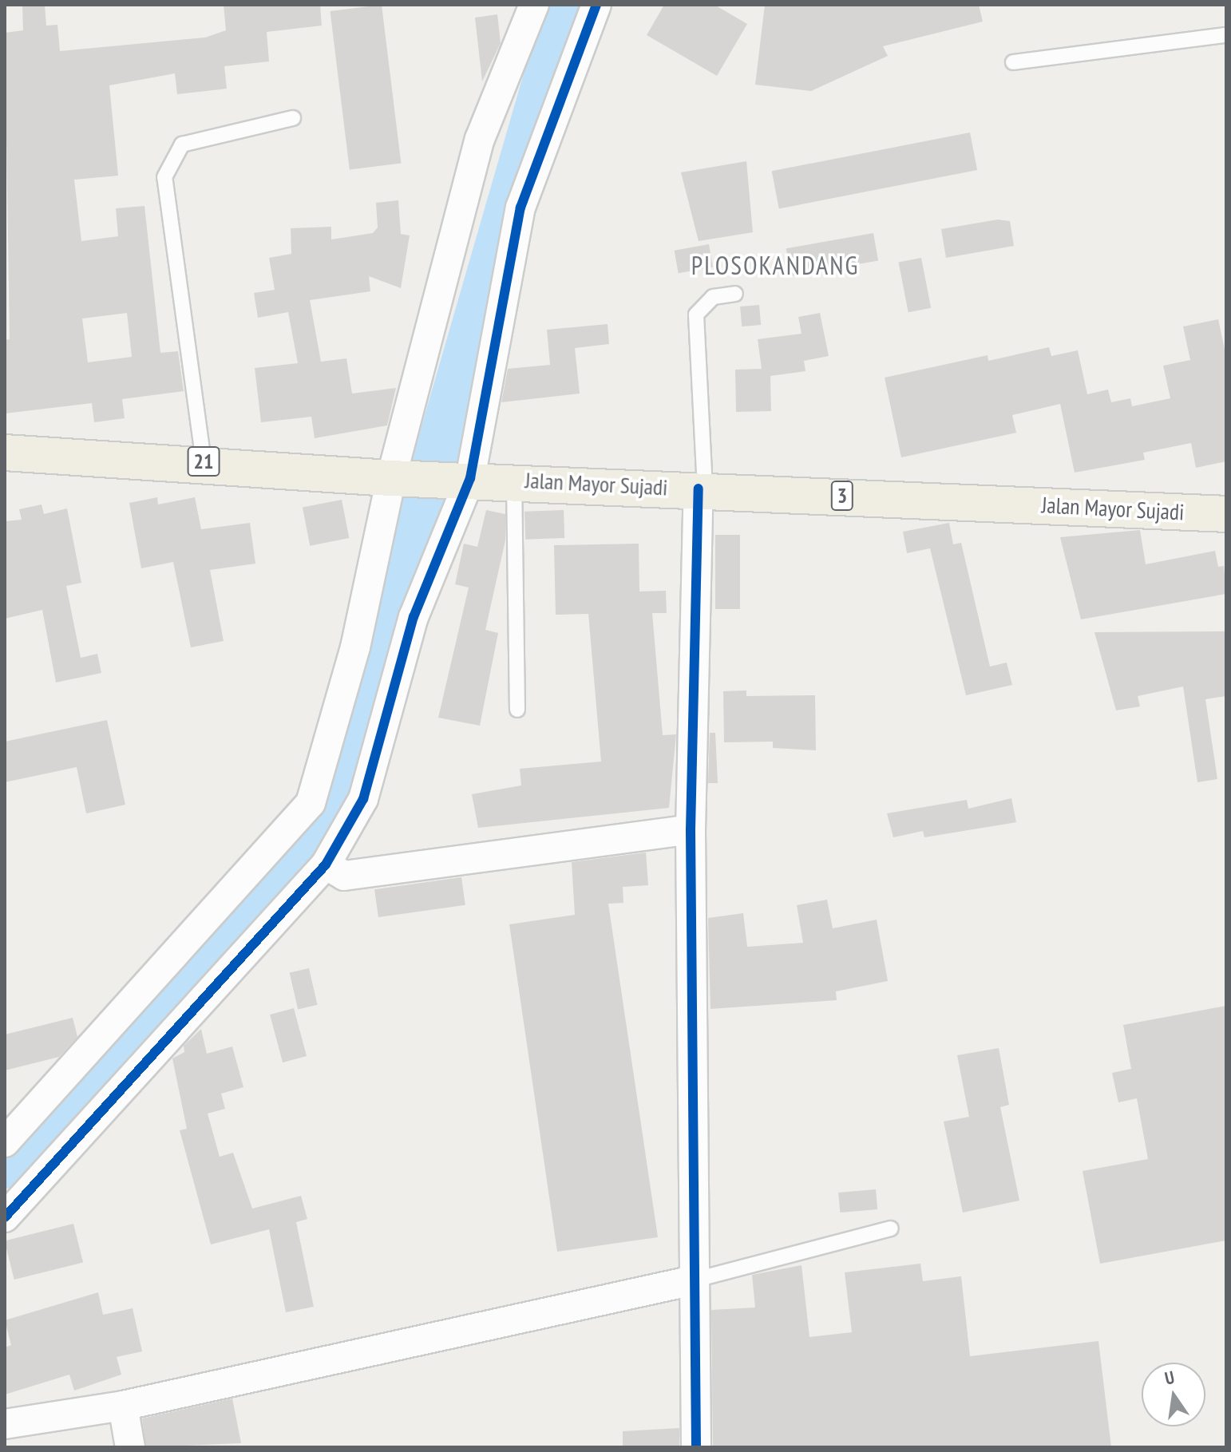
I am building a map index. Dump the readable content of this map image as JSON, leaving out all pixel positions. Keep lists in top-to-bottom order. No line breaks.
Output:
{"streets":{"highway":["21","Jalan Mayor Sujadi","3"]},"districts":["PLOSOKANDANG"],"north":"top"}
